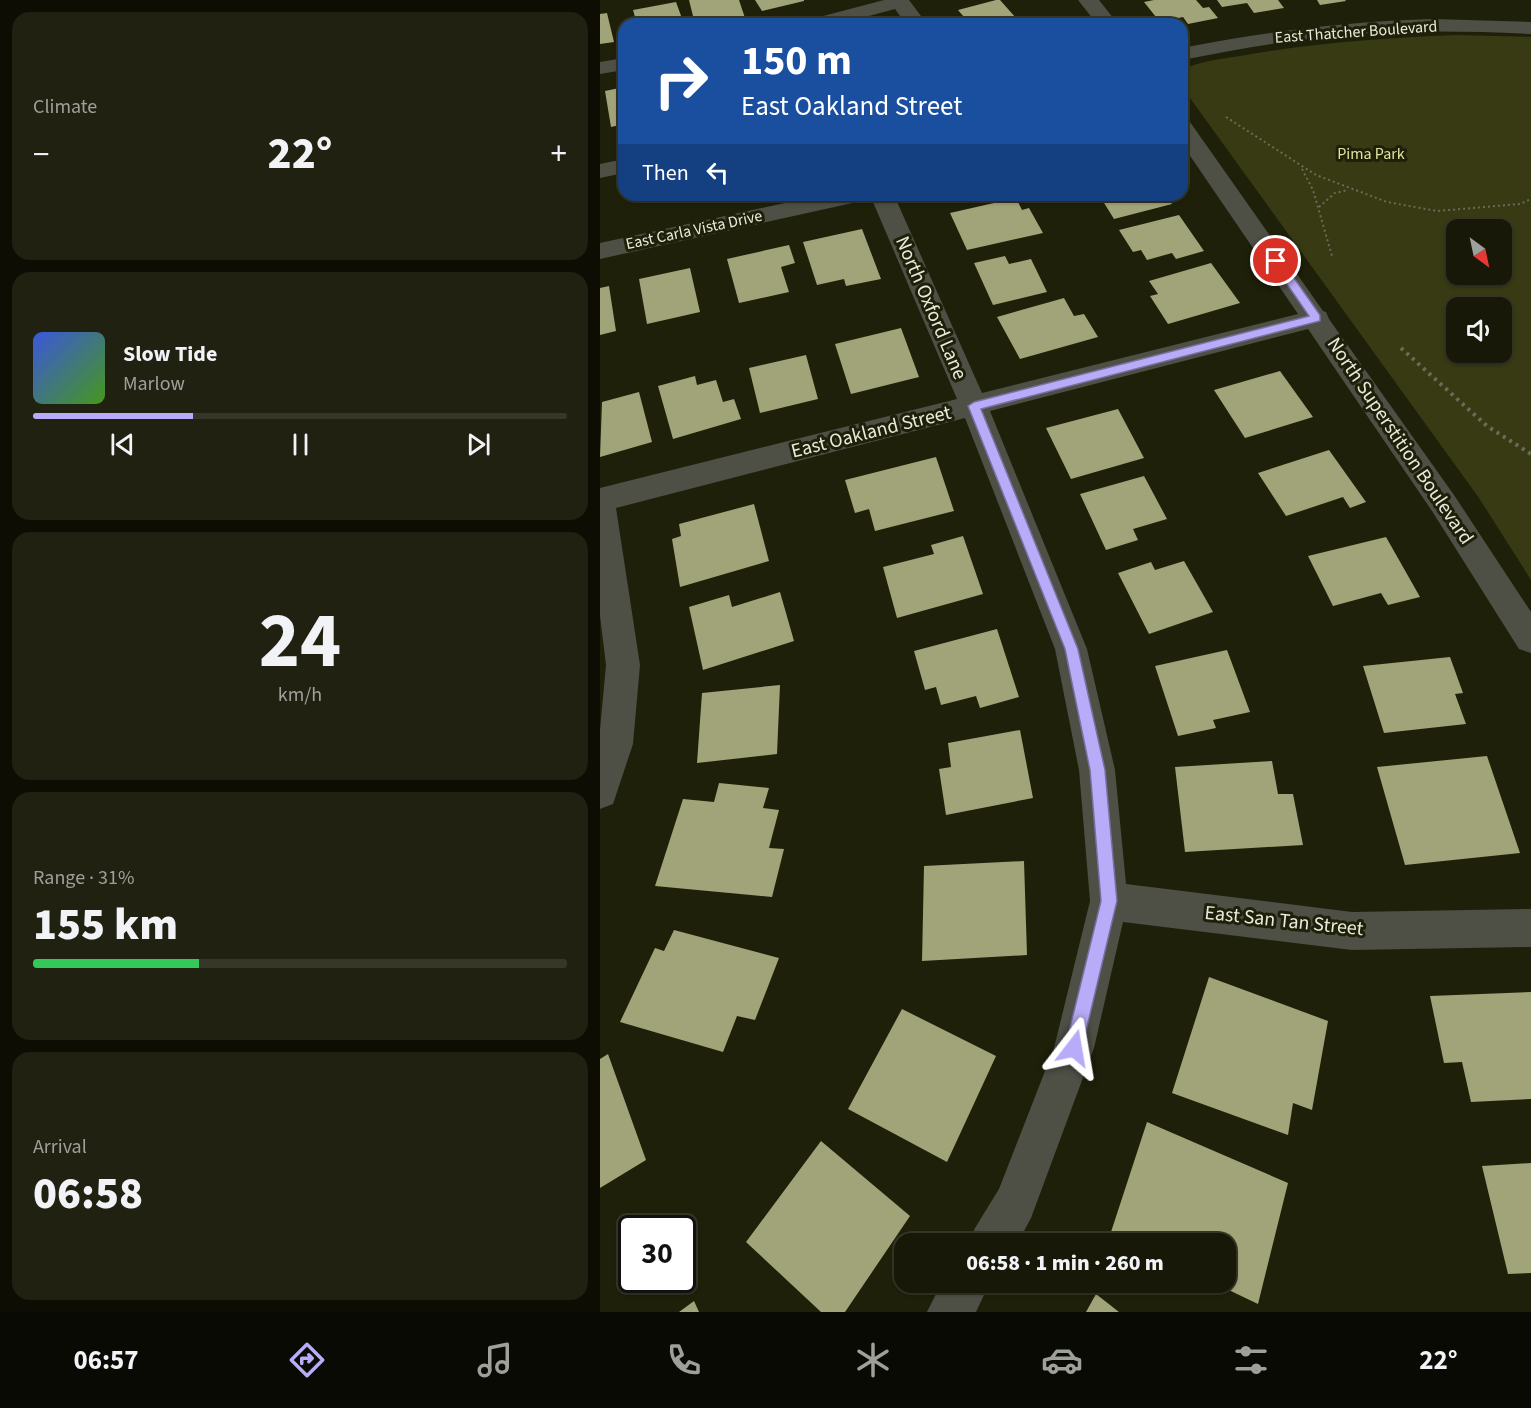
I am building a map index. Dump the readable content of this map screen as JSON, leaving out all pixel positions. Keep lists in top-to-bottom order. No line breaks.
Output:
{"streets":{"street":["East Thatcher Boulevard","East Carla Vista Drive","North Oxford Lane","East Oakland Street","North Superstition Boulevard","East San Tan Street"]},"crossings":[["North Oxford Lane","East Oakland Street"],["North Oxford Lane","East San Tan Street"],["East Oakland Street","North Superstition Boulevard"]],"parks":["Pima Park"],"north":"bottom right","page":{"tile":["Climate",["24","km/h"],["Range · 31%","155 km"],["Arrival","06:58"]],"turn":["150 m","East Oakland Street"],"heat":["−","22°","+"],"then":"Then","song":["Slow Tide","Marlow"],"limit":"30","trip":"06:58 · 1 min · 260 m","tabs":["06:57","22°"]}}
